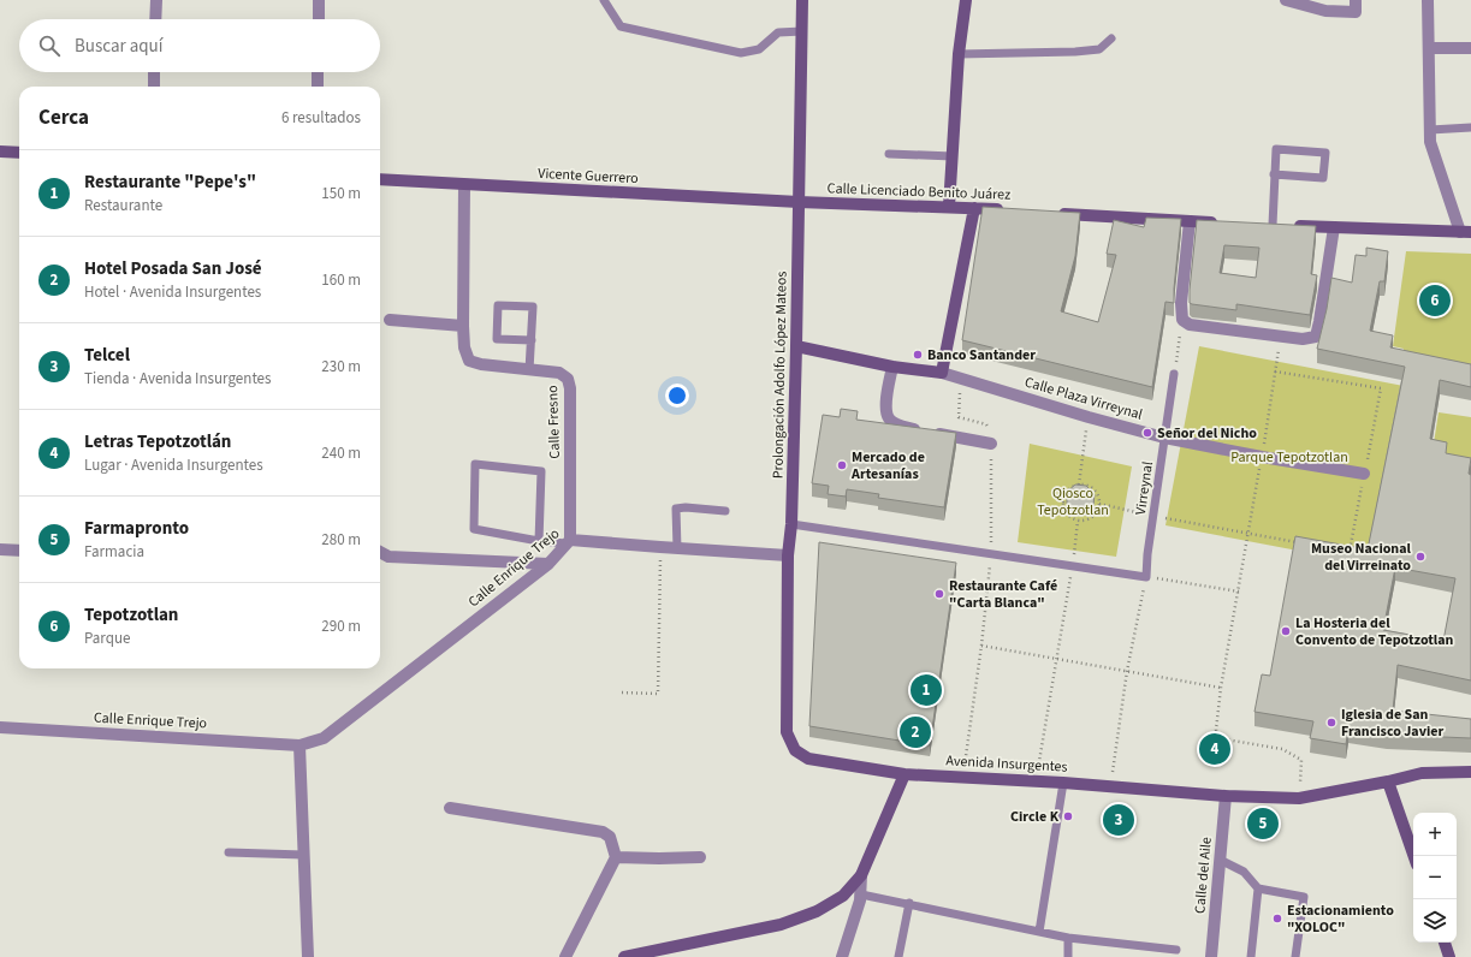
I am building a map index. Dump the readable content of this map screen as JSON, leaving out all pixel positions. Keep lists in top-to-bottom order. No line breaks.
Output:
{"streets":{"street":["Vicente Guerrero","Calle Licenciado Benito Juárez","Prolongación Adolfo López Mateos","Calle Plaza Virreynal","Calle Fresno","Calle Enrique Trejo","Avenida Insurgentes","Calle del Aile"],"lane":["Virreynal"]},"crossings":[["Vicente Guerrero","Calle Licenciado Benito Juárez"],["Vicente Guerrero","Prolongación Adolfo López Mateos"],["Vicente Guerrero","Calle Fresno"],["Calle Licenciado Benito Juárez","Prolongación Adolfo López Mateos"],["Prolongación Adolfo López Mateos","Calle Plaza Virreynal"],["Prolongación Adolfo López Mateos","Calle Enrique Trejo"],["Prolongación Adolfo López Mateos","Avenida Insurgentes"],["Calle Plaza Virreynal","Virreynal"],["Calle Fresno","Calle Enrique Trejo"],["Avenida Insurgentes","Calle del Aile"]],"parks":["Parque Tepotzotlan","Qiosco Tepotzotlan"],"places":["Banco Santander","Señor del Nicho","Mercado de Artesanías","Museo Nacional del Virreinato","Restaurante Café \"Carta Blanca\"","La Hosteria del Convento de Tepotzotlan","Iglesia de San Francisco Javier","Circle K","Estacionamiento \"XOLOC\""],"page":{"search":"Buscar aquí","heading":["Cerca","6 resultados"],"list":[{"mark":"1","name":"Restaurante \"Pepe's\"","note":"Restaurante","value":"150 m"},{"mark":"2","name":"Hotel Posada San José","note":"Hotel · Avenida Insurgentes","value":"160 m"},{"mark":"3","name":"Telcel","note":"Tienda · Avenida Insurgentes","value":"230 m"},{"mark":"4","name":"Letras Tepotzotlán","note":"Lugar · Avenida Insurgentes","value":"240 m"},{"mark":"5","name":"Farmapronto","note":"Farmacia","value":"280 m"},{"mark":"6","name":"Tepotzotlan","note":"Parque","value":"290 m"}],"pins":["6","1","2","4","3","5"],"map_buttons":["+","−"]}}
